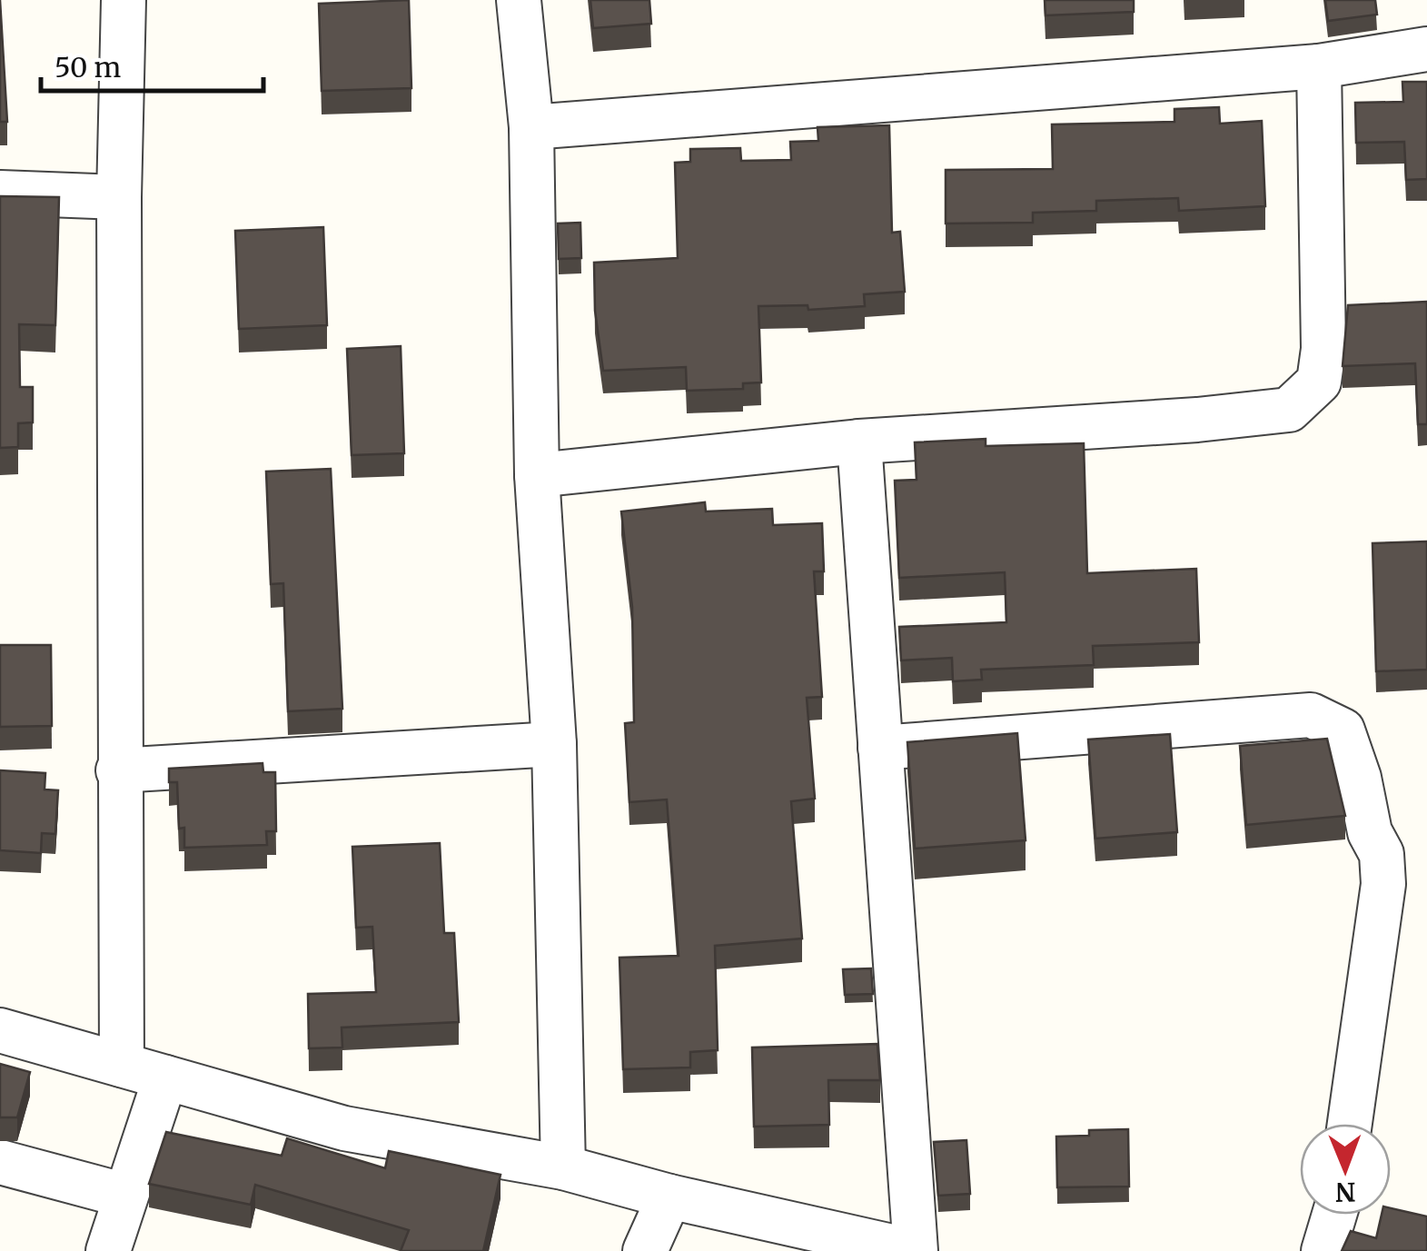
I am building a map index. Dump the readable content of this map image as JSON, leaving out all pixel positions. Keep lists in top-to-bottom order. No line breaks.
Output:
{"scale_bar":"50 m","north":"bottom"}
